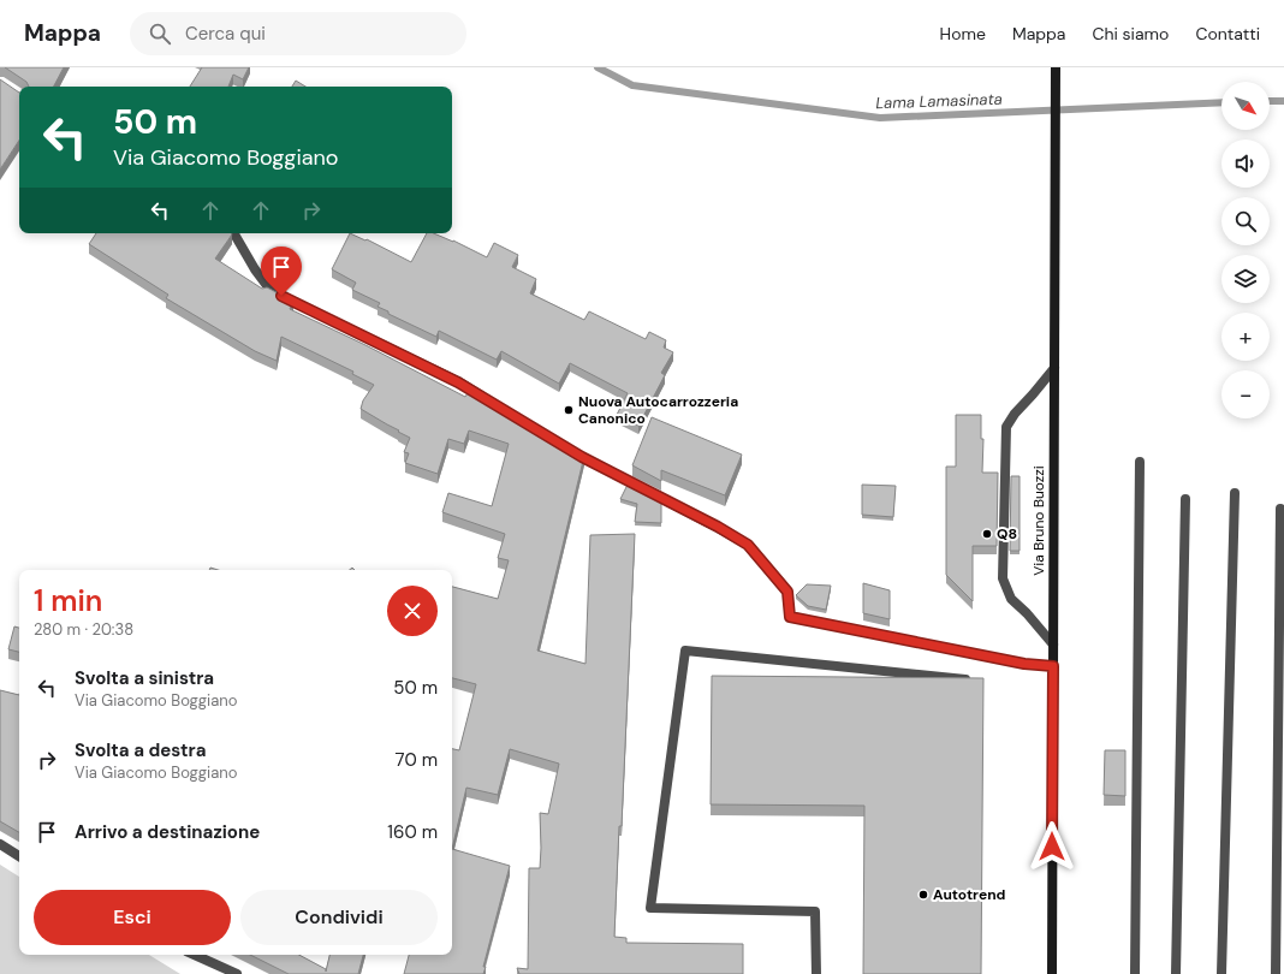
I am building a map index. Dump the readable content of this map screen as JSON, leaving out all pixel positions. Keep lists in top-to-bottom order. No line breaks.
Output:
{"streets":{"main road":["Via Bruno Buozzi"]},"water":["Lama Lamasinata"],"places":["Nuova Autocarrozzeria Canonico","Q8","Autotrend"],"north":"bottom right","page":{"header":"Mappa","search":"Cerca qui","nav":["Home","Mappa","Chi siamo","Contatti"],"map_buttons":["+","−"],"turn":["50 m","Via Giacomo Boggiano"],"heading":["1 min","280 m · 20:38"],"list":[{"name":"Svolta a sinistra","note":"Via Giacomo Boggiano","value":"50 m"},{"name":"Svolta a destra","note":"Via Giacomo Boggiano","value":"70 m"},{"name":"Arrivo a destinazione","value":"160 m"}],"buttons":["Esci","Condividi"]}}
